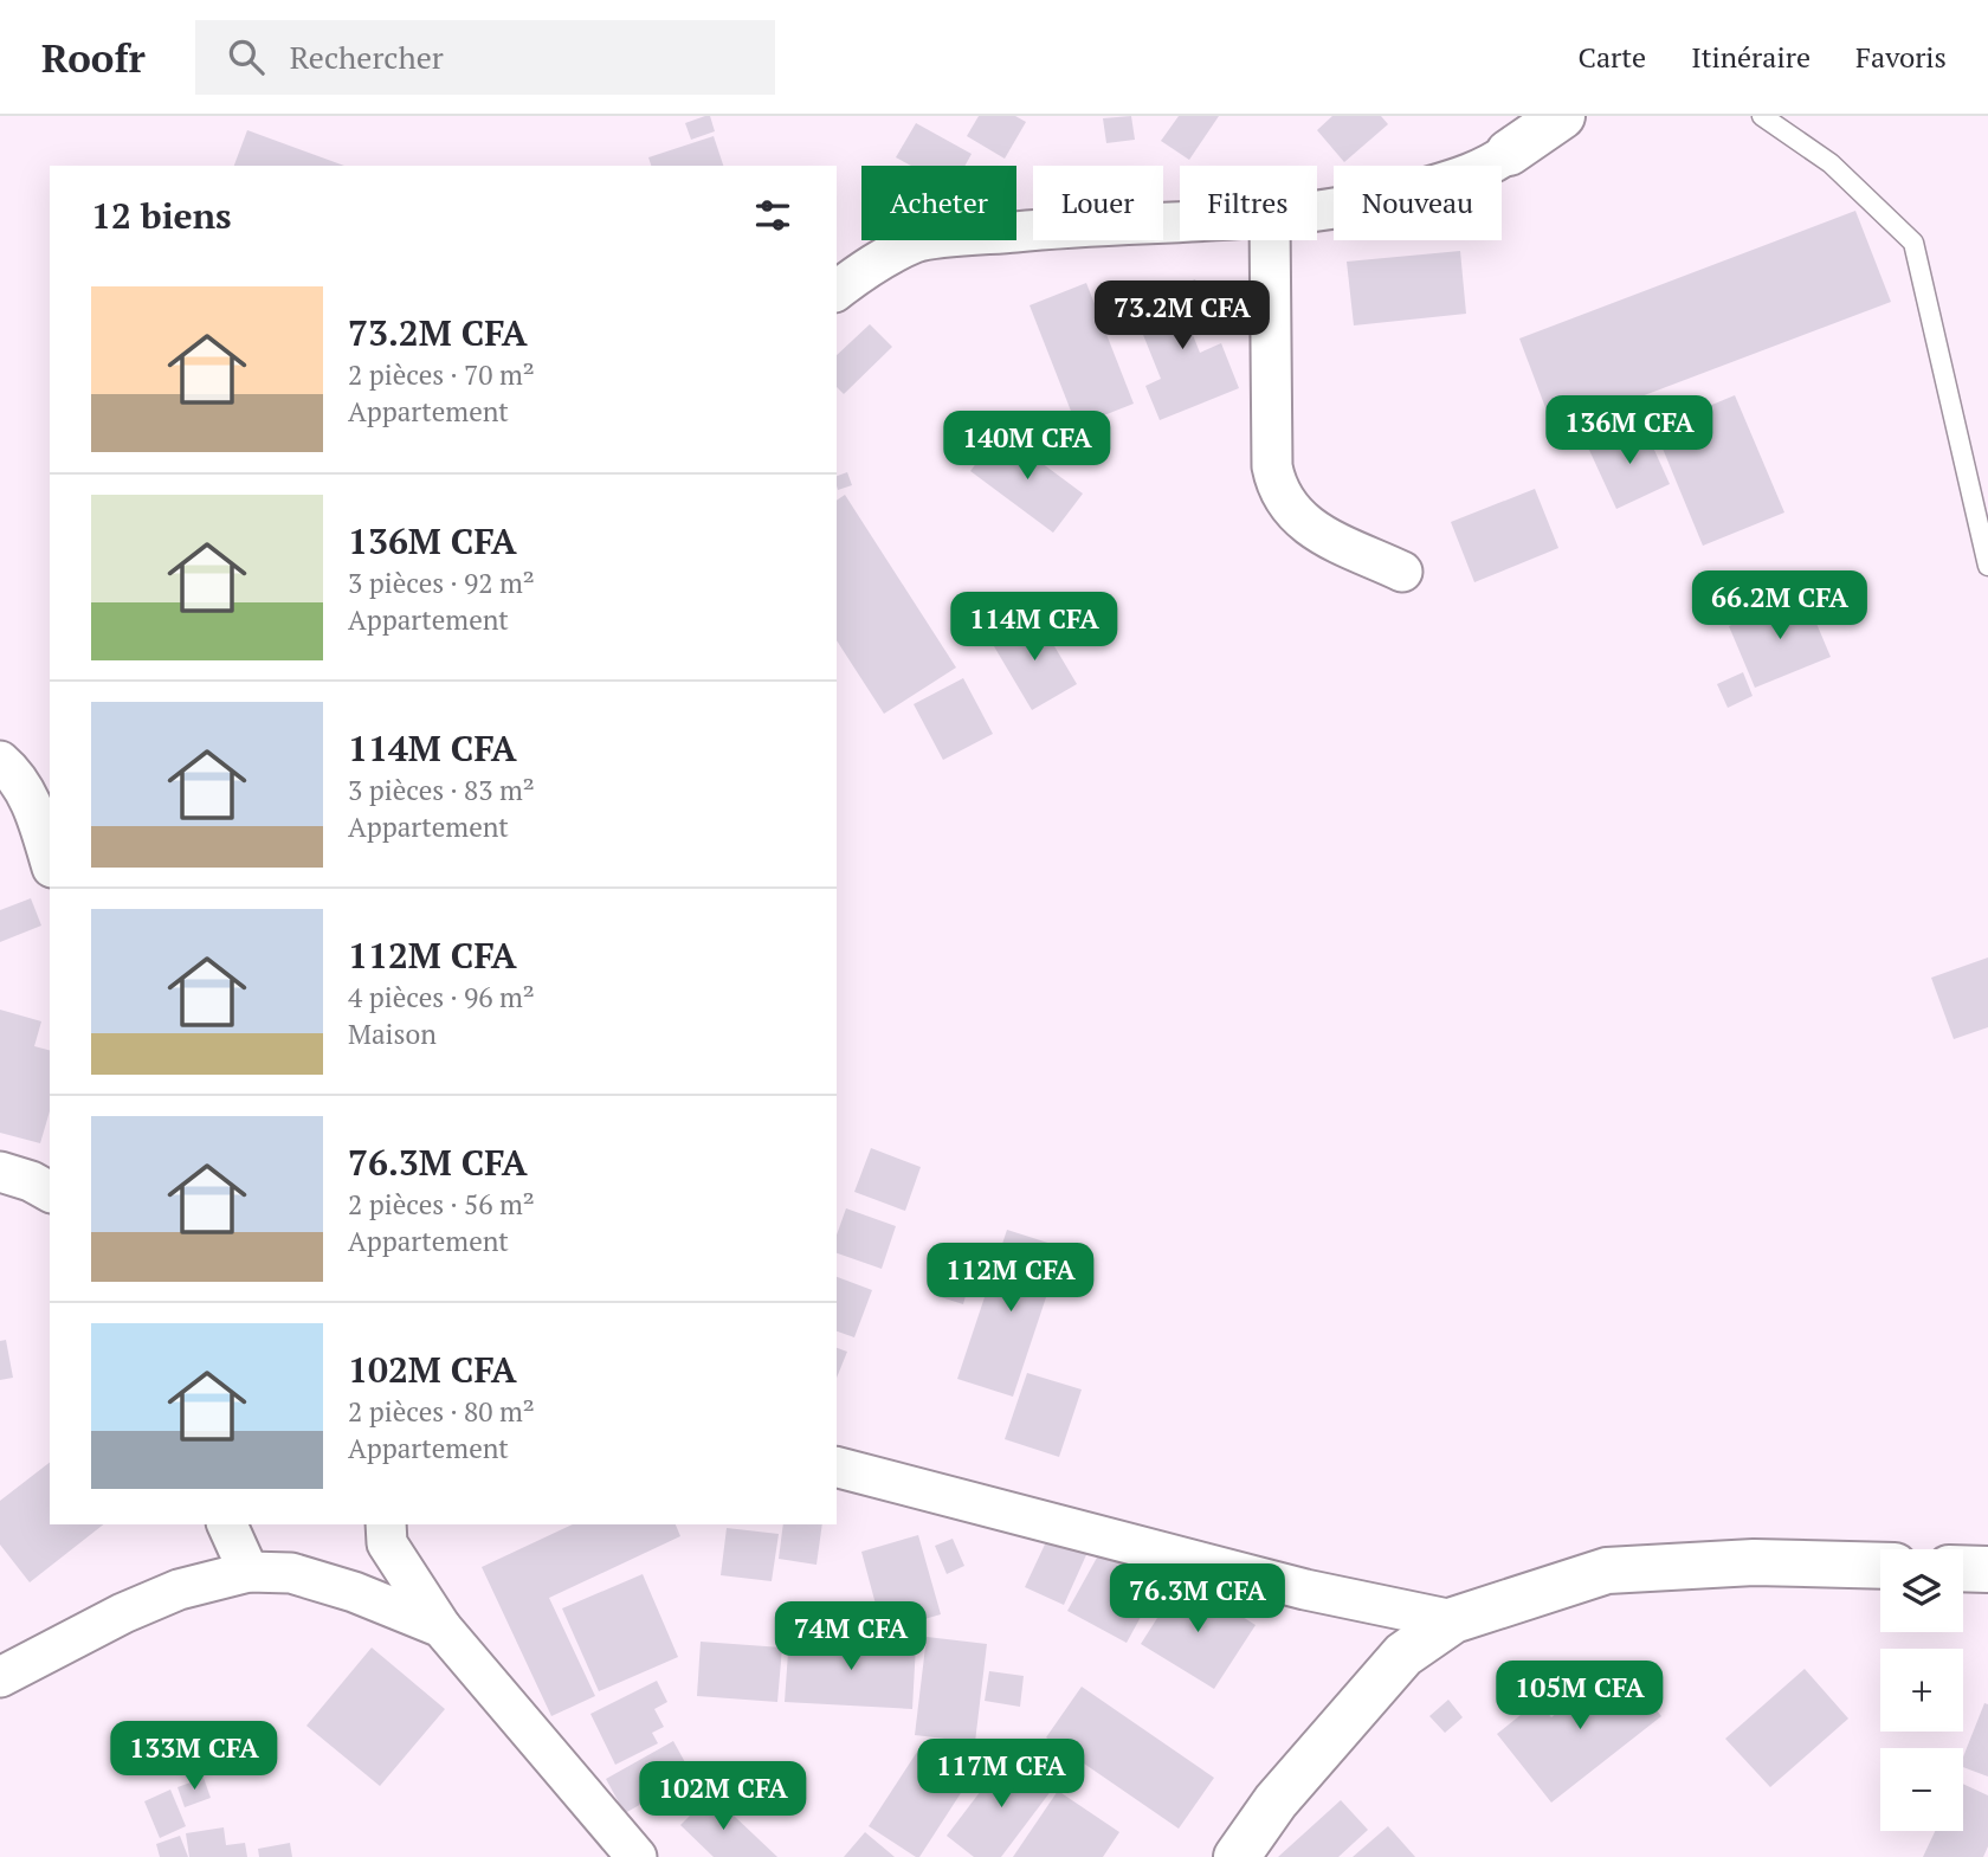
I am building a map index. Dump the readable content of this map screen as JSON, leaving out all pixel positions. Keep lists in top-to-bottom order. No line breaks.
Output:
{"page":{"header":"Roofr","search":"Rechercher","nav":["Carte","Itinéraire","Favoris"],"chip":["Acheter","Louer","Filtres","Nouveau"],"heading":"12 biens","list":[{"name":"73.2M CFA","note":"2 pièces · 70 m² · Appartement"},{"name":"136M CFA","note":"3 pièces · 92 m² · Appartement"},{"name":"114M CFA","note":"3 pièces · 83 m² · Appartement"},{"name":"112M CFA","note":"4 pièces · 96 m² · Maison"},{"name":"76.3M CFA","note":"2 pièces · 56 m² · Appartement"},{"name":"102M CFA","note":"2 pièces · 80 m² · Appartement"}],"price":["73.2M CFA","136M CFA","140M CFA","66.2M CFA","114M CFA","112M CFA","76.3M CFA","74M CFA","105M CFA","133M CFA","117M CFA","102M CFA"],"map_buttons":["+","−"]}}
